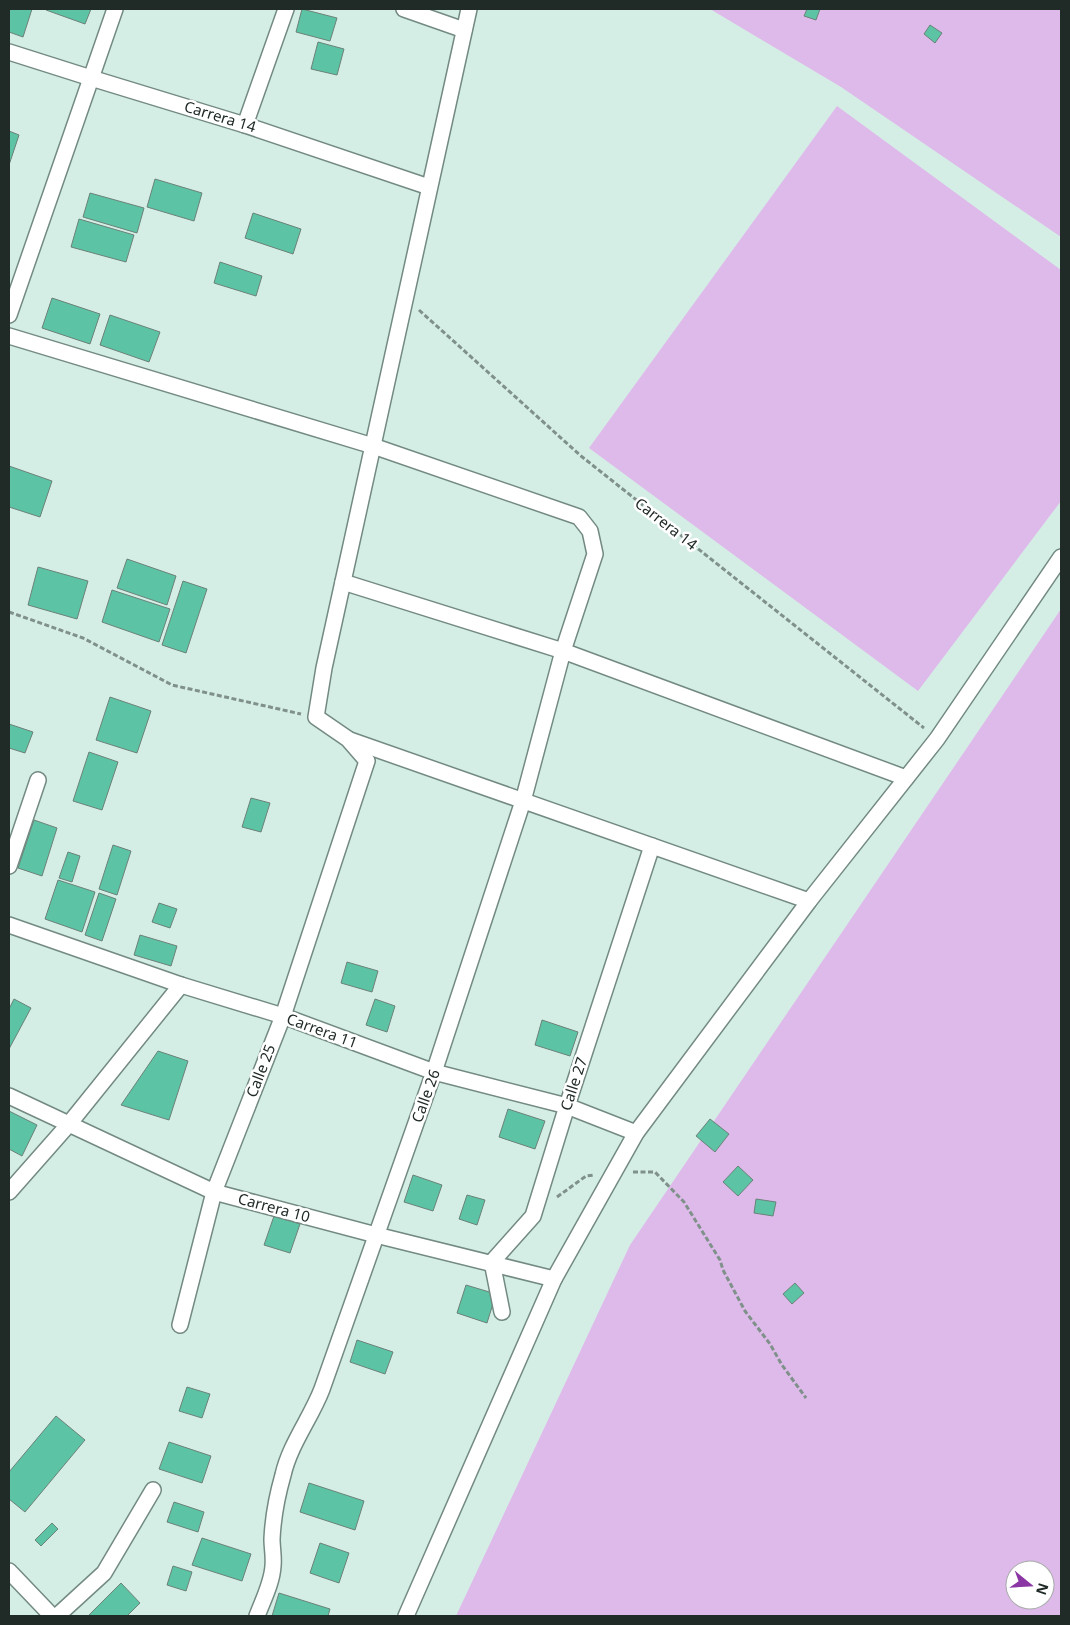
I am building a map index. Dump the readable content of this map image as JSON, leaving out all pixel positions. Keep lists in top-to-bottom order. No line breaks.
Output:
{"streets":{"street":["Carrera 14","Carrera 11","Calle 25","Calle 27","Calle 26","Carrera 10"]},"crossings":[["Carrera 11","Calle 25"],["Carrera 11","Calle 27"],["Carrera 11","Calle 26"],["Calle 25","Carrera 10"],["Calle 27","Carrera 10"],["Calle 26","Carrera 10"]],"north":"right"}
